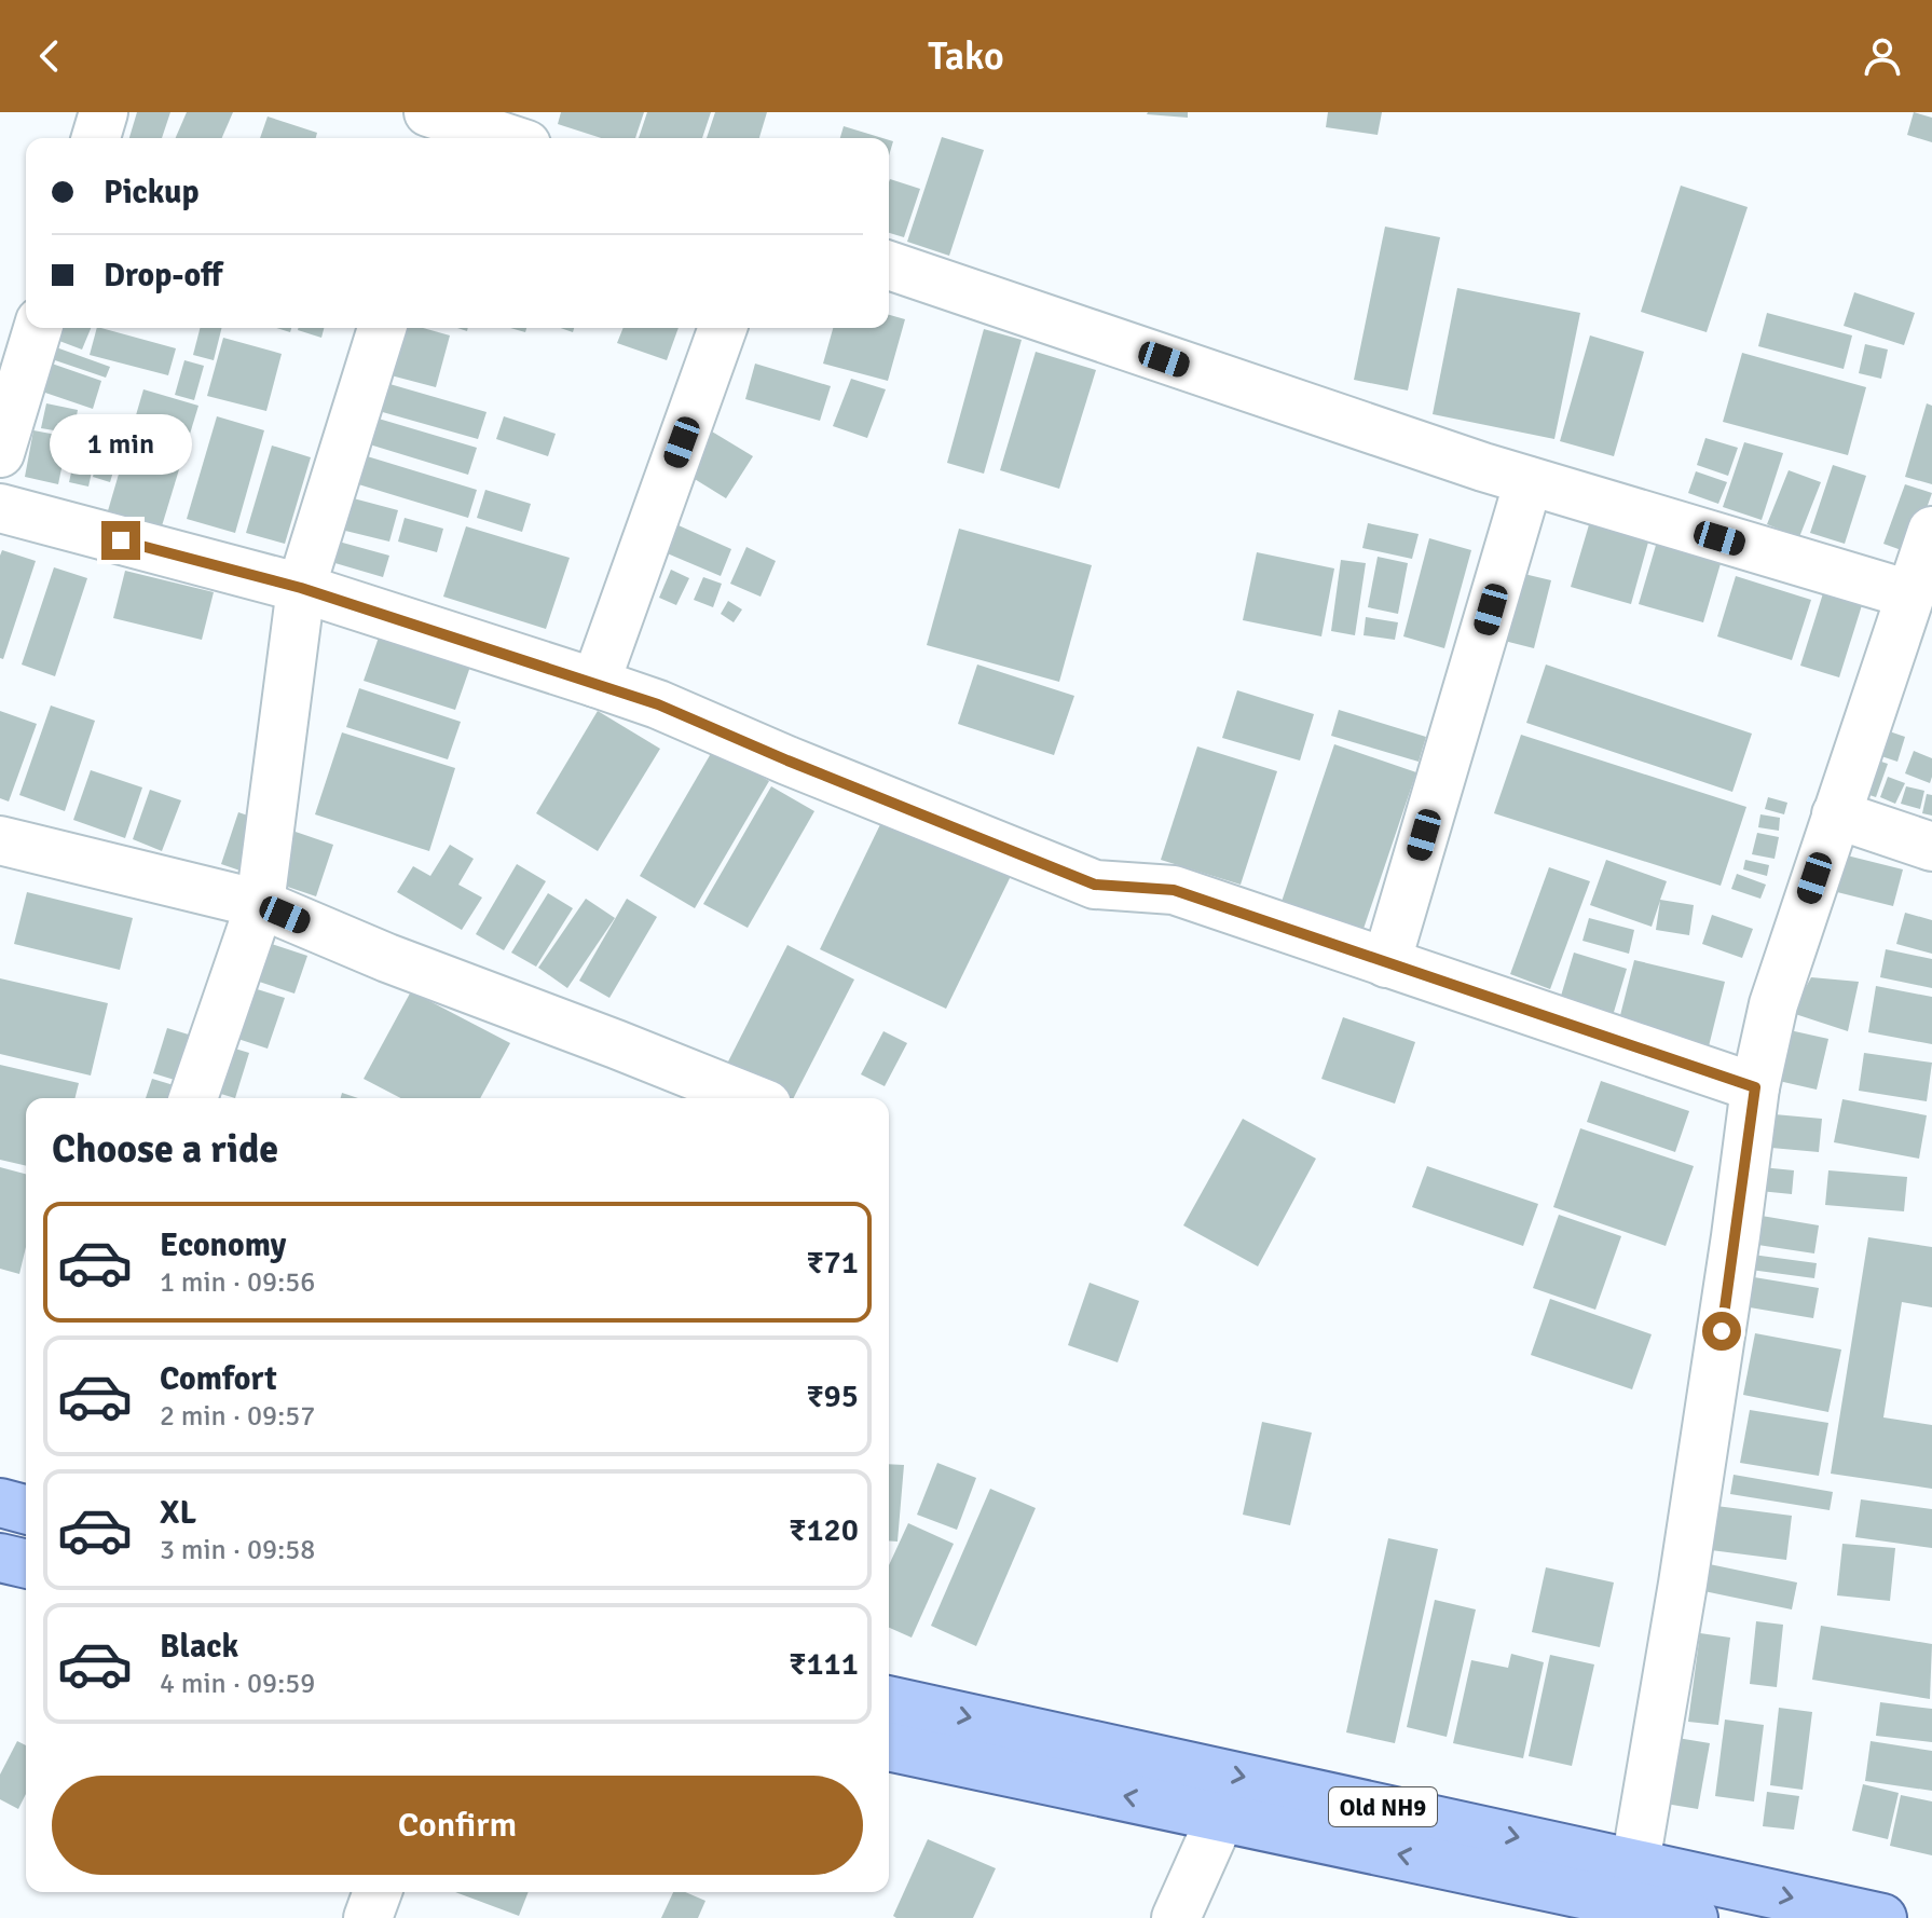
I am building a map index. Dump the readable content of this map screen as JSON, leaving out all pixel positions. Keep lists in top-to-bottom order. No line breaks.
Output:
{"streets":{"main road":["Old NH9"]},"page":{"header":"Tako","banner":["Pickup","Drop-off"],"bubble":"1 min","heading":"Choose a ride","list":[{"name":"Economy","note":"1 min · 09:56","value":"₹71"},{"name":"Comfort","note":"2 min · 09:57","value":"₹95"},{"name":"XL","note":"3 min · 09:58","value":"₹120"},{"name":"Black","note":"4 min · 09:59","value":"₹111"}],"buttons":"Confirm"}}
